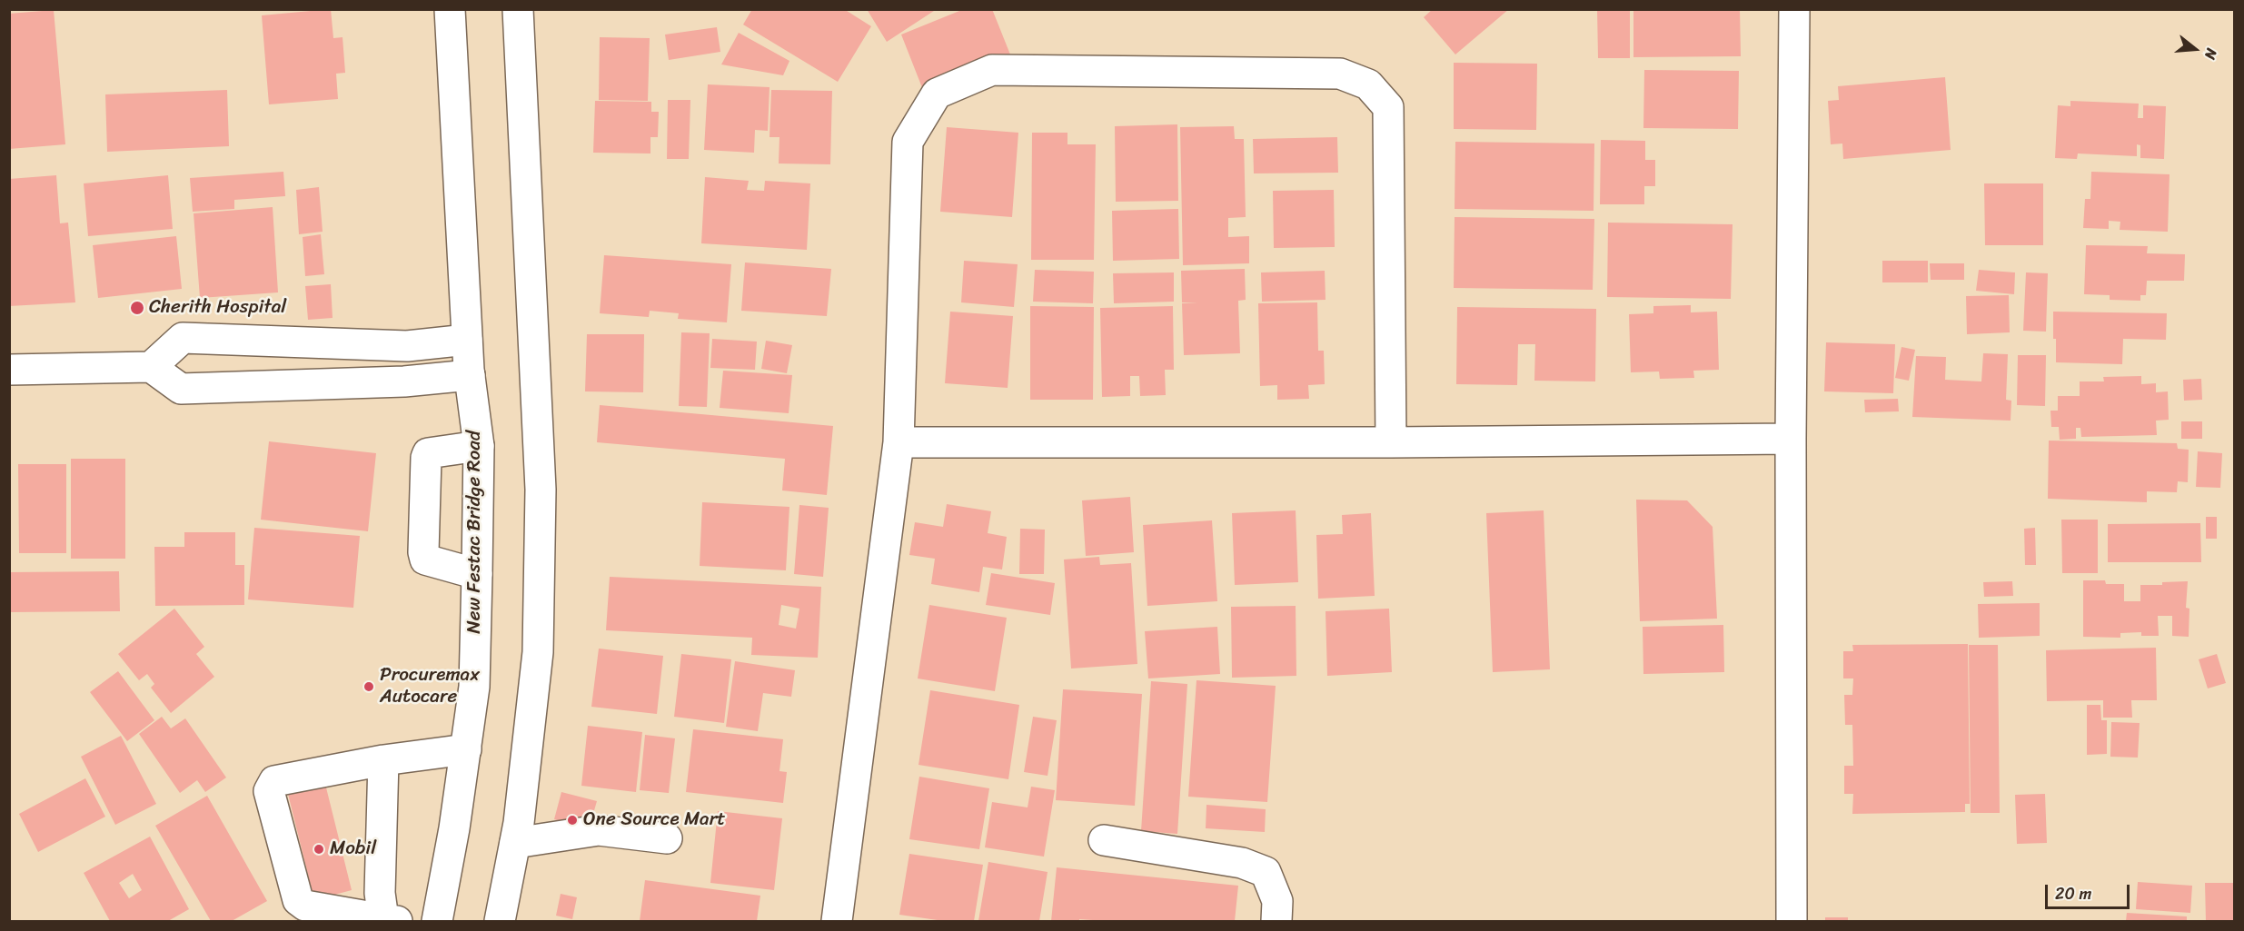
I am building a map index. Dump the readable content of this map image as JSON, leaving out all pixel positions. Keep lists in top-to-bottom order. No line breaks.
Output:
{"streets":{"street":["New Festac Bridge Road"]},"places":["Cherith Hospital","Procuremax Autocare","One Source Mart","Mobil"],"scale_bar":"20 m","north":"right"}
